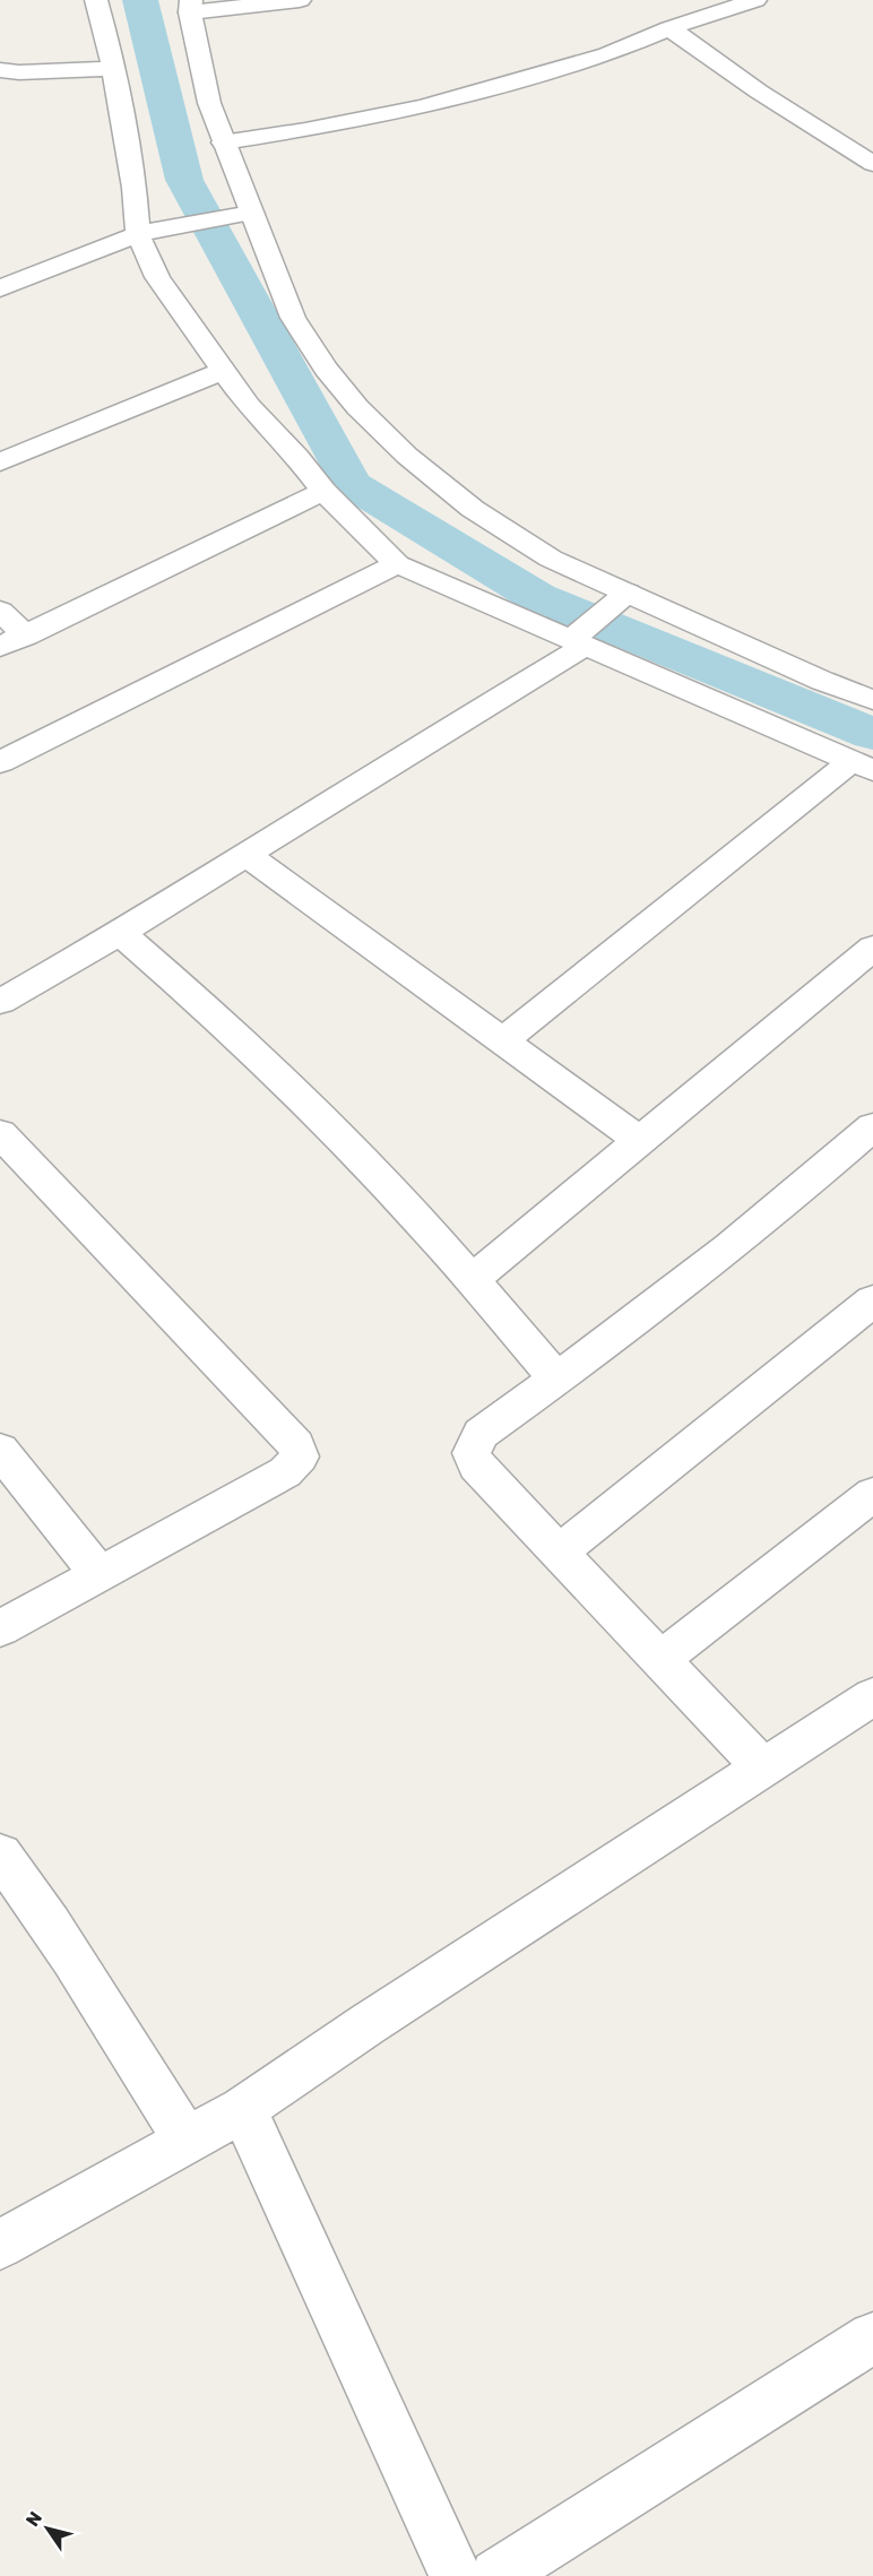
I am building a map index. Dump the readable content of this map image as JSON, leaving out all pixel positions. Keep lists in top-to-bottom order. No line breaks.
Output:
{"north":"top left"}
